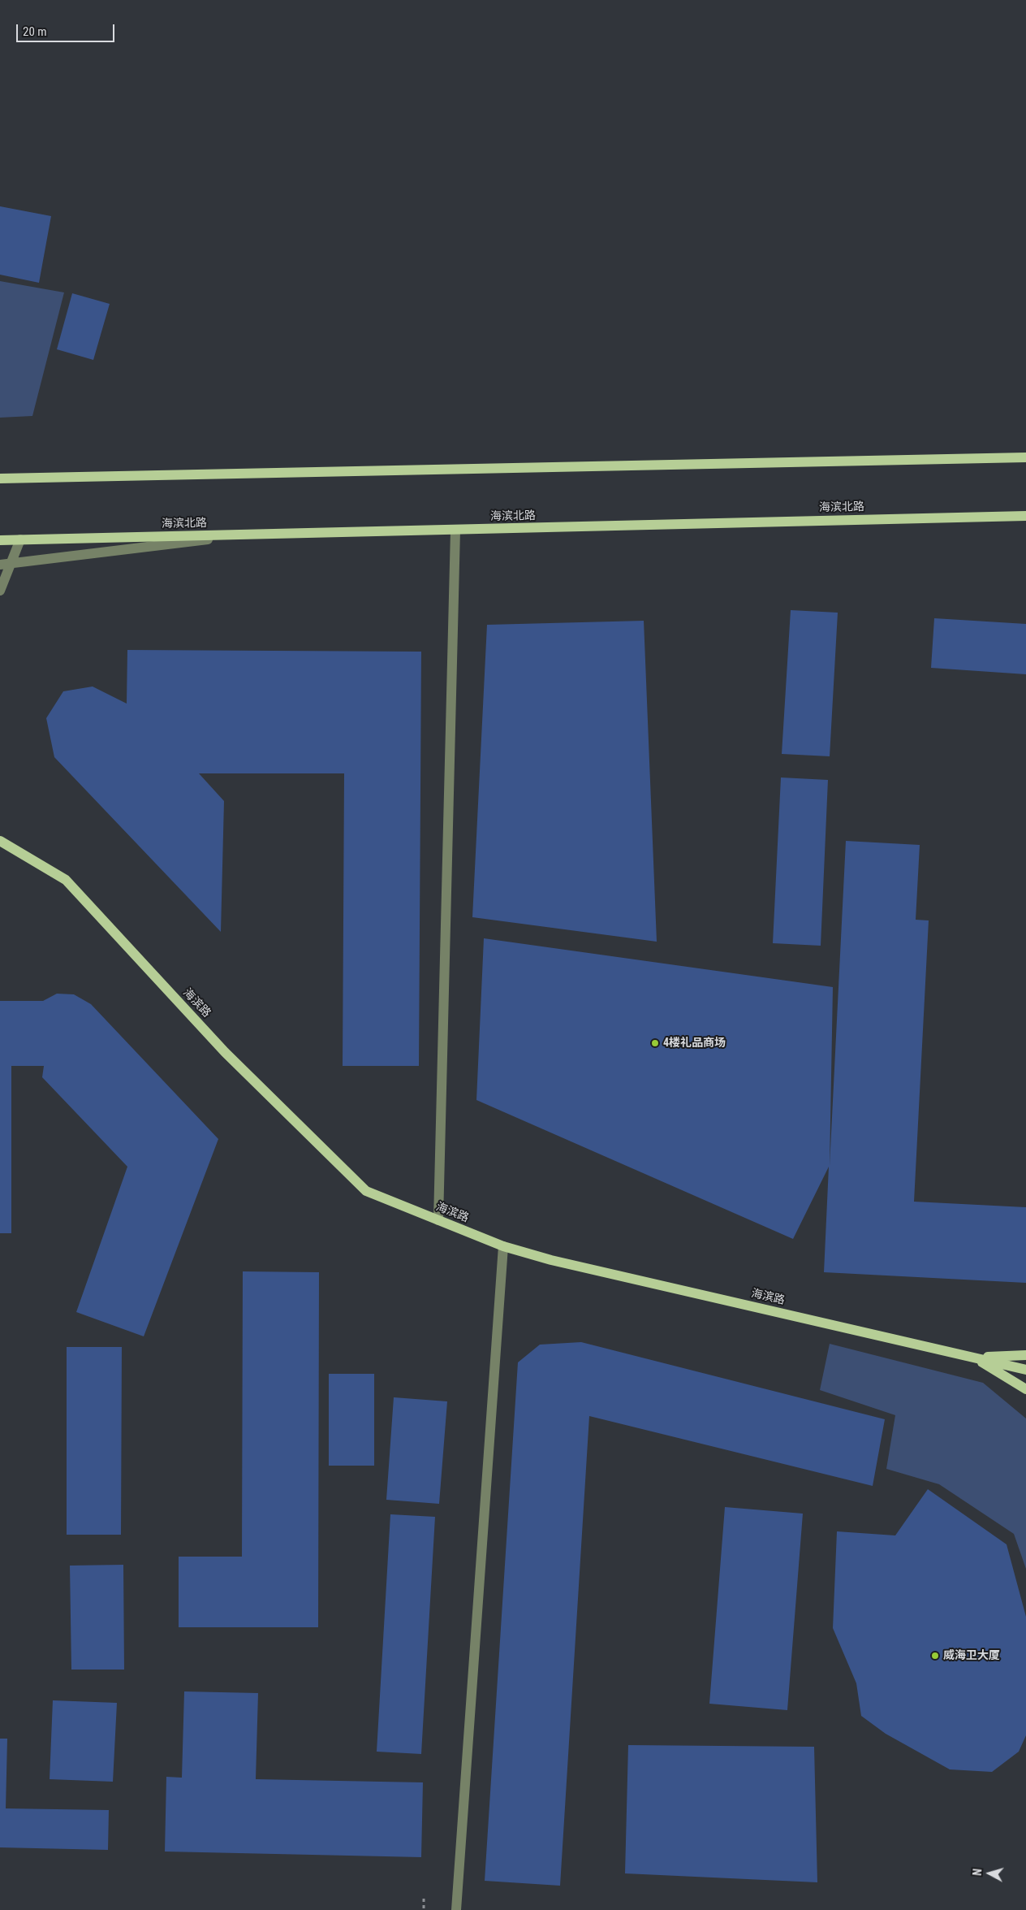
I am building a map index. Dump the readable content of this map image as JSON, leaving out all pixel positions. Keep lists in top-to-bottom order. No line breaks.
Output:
{"streets":{"main road":["海滨北路","海滨路"]},"places":["4楼礼品商场","威海卫大厦"],"scale_bar":"20 m","north":"left"}
